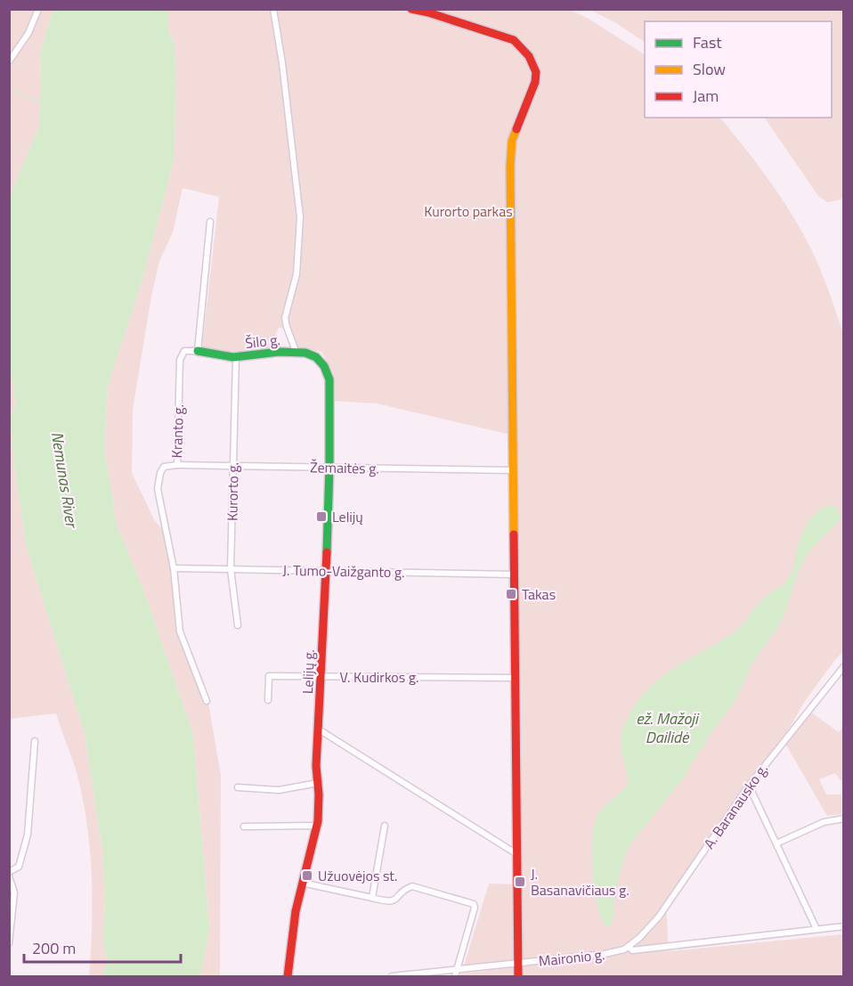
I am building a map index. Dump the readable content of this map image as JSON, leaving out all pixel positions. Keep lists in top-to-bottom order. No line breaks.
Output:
{"streets":{"street":["Šilo g.","Kranto g.","Žemaitės g.","Kurorto g.","J. Tumo-Vaižganto g.","Lelijų g.","V. Kudirkos g.","A. Baranausko g.","Maironio g."]},"crossings":[["Šilo g.","Kranto g."],["Šilo g.","Kurorto g."],["Šilo g.","Lelijų g."],["Kranto g.","Žemaitės g."],["Kranto g.","J. Tumo-Vaižganto g."],["Žemaitės g.","Kurorto g."],["Žemaitės g.","Lelijų g."],["Kurorto g.","J. Tumo-Vaižganto g."],["J. Tumo-Vaižganto g.","Lelijų g."],["Lelijų g.","V. Kudirkos g."],["A. Baranausko g.","Maironio g."]],"water":["Nemunas River","ež. Mažoji Dailidė"],"parks":["Kurorto parkas"],"places":{"transit":["Lelijų","Takas","Užuovėjos st.","J. Basanavičiaus g."]},"legend":["Fast","Slow","Jam"],"scale_bar":"200 m"}
